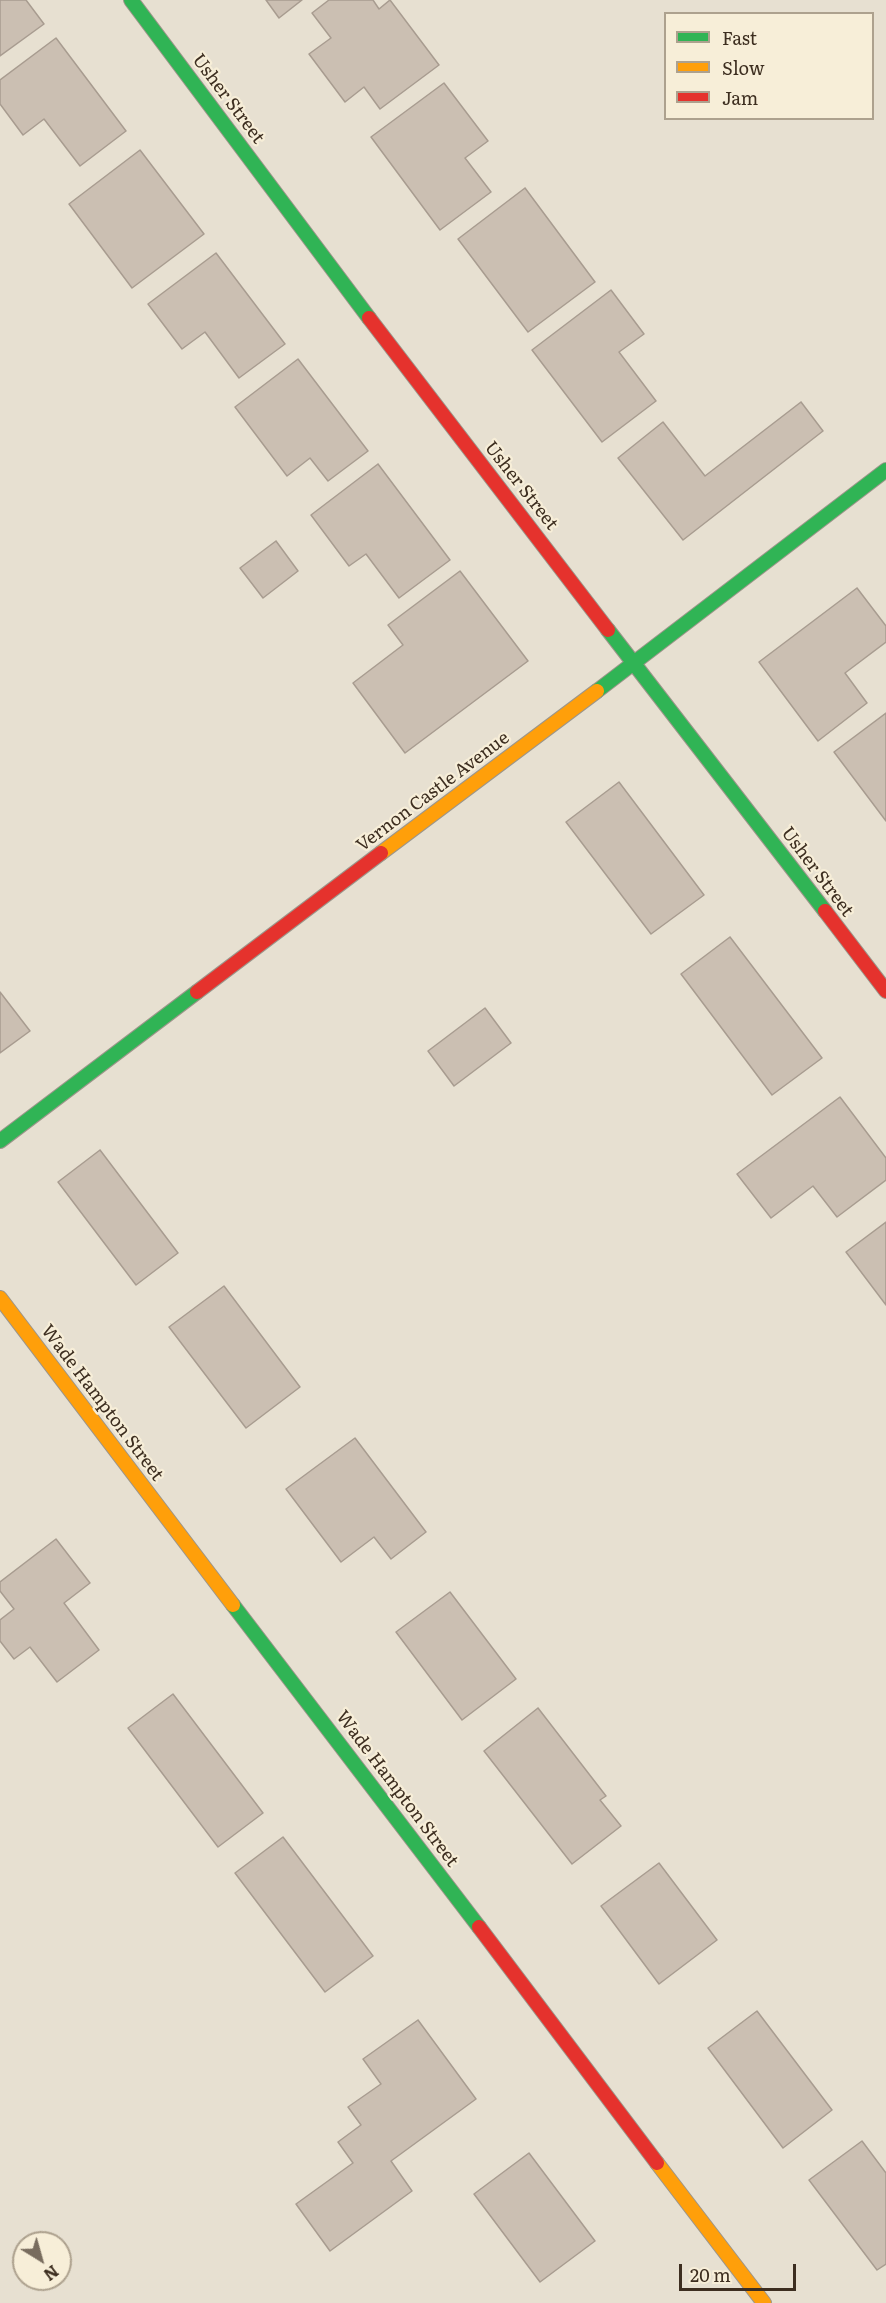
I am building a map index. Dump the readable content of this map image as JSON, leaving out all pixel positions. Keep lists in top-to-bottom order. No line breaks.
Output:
{"streets":{"street":["Usher Street","Vernon Castle Avenue","Wade Hampton Street"]},"crossings":[["Usher Street","Vernon Castle Avenue"]],"legend":["Fast","Slow","Jam"],"scale_bar":"20 m","north":"bottom right"}
